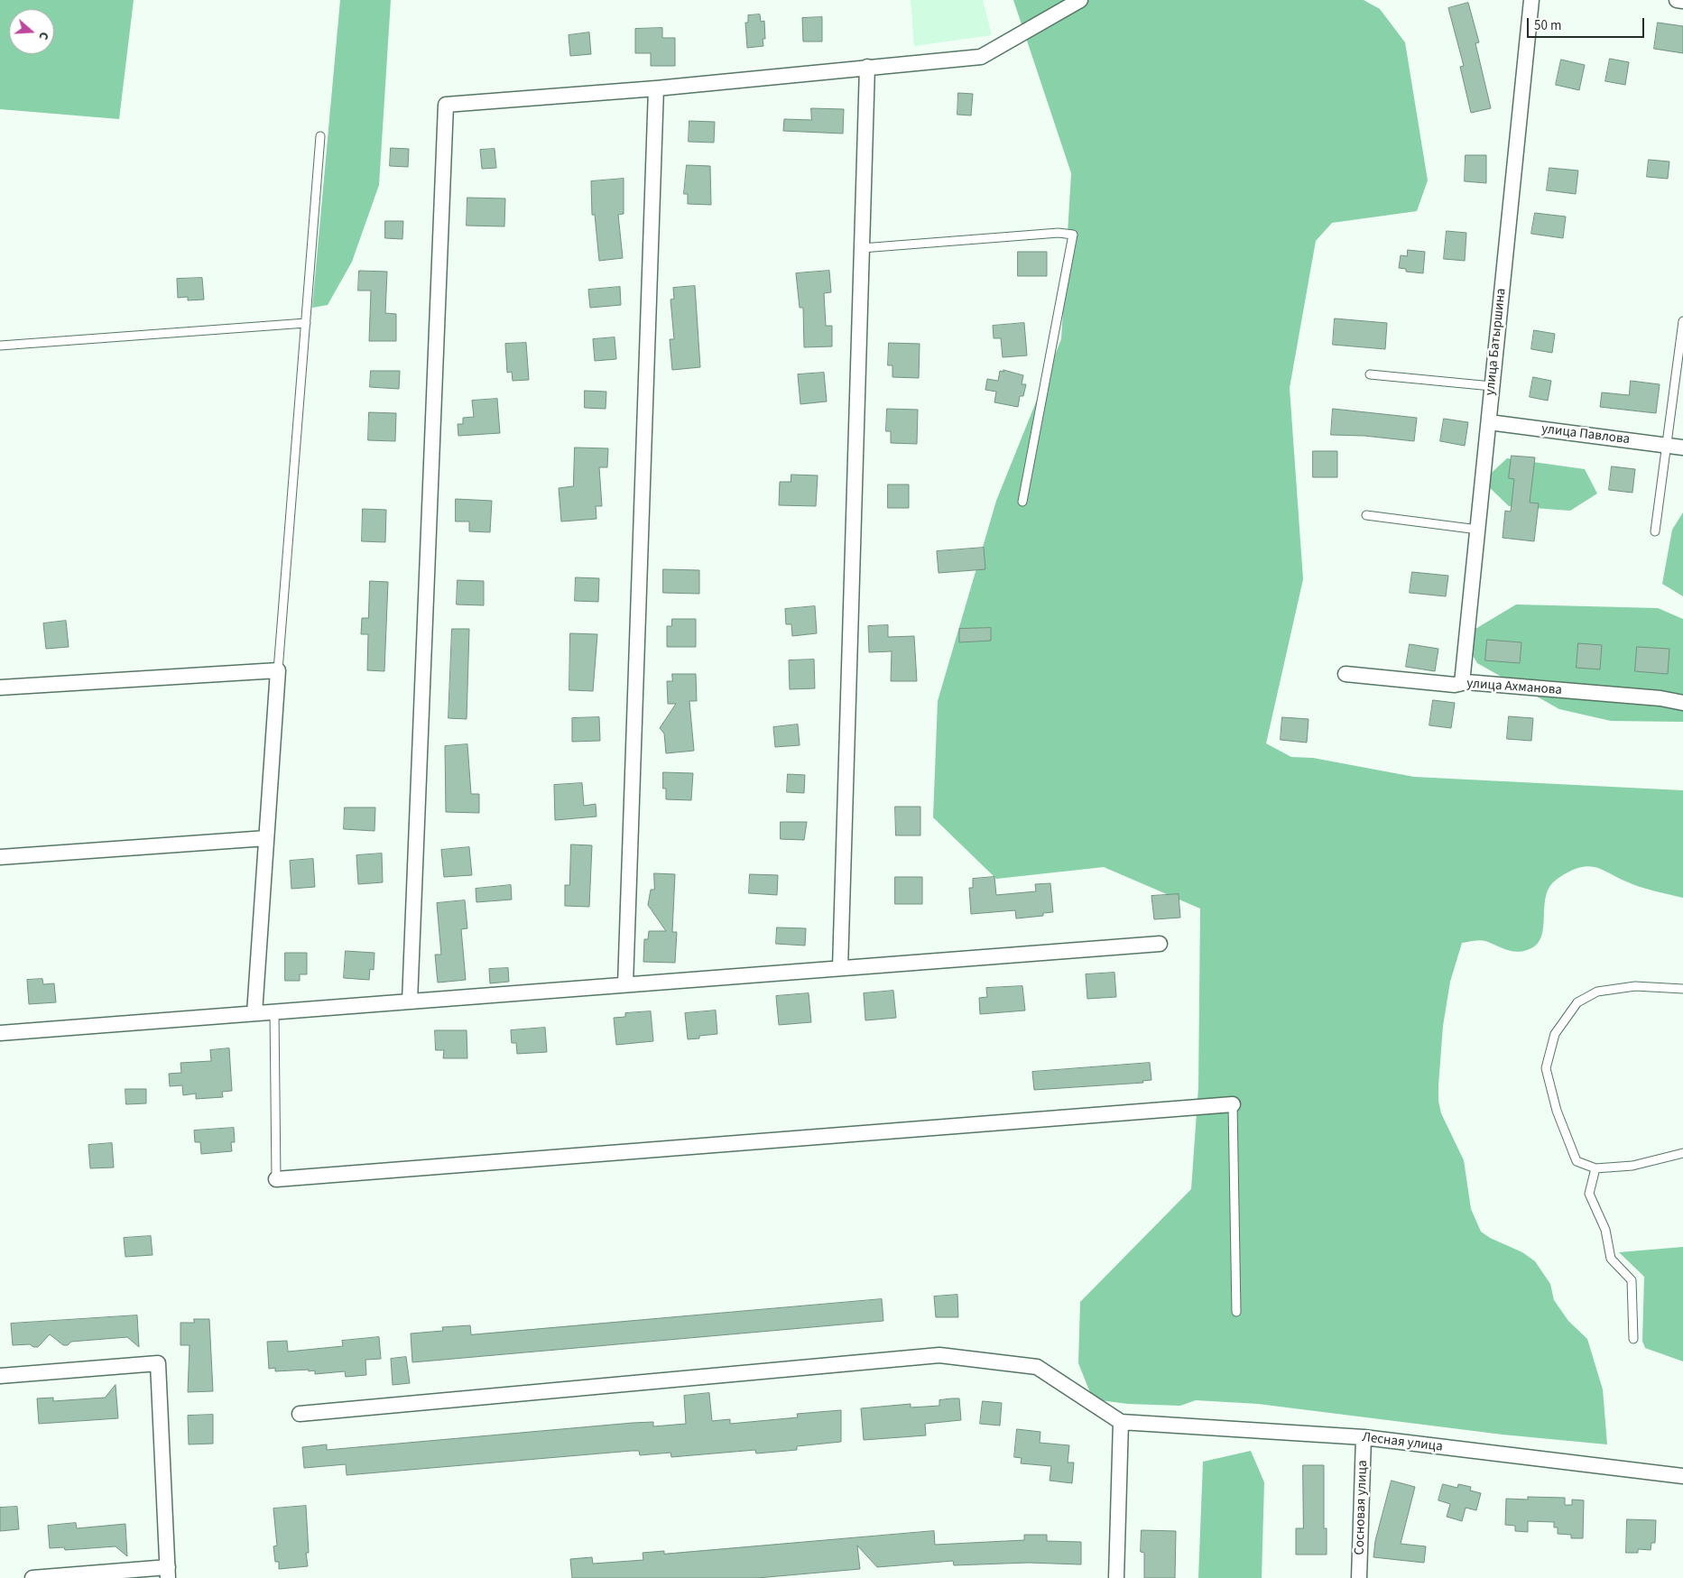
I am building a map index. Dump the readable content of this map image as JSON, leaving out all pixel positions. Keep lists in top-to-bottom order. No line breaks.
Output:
{"streets":{"street":["улица Батыршина","улица Павлова","улица Ахманова","Лесная улица","Сосновая улица"]},"crossings":[["улица Батыршина","улица Павлова"],["улица Батыршина","улица Ахманова"],["Лесная улица","Сосновая улица"]],"scale_bar":"50 m","north":"right"}
